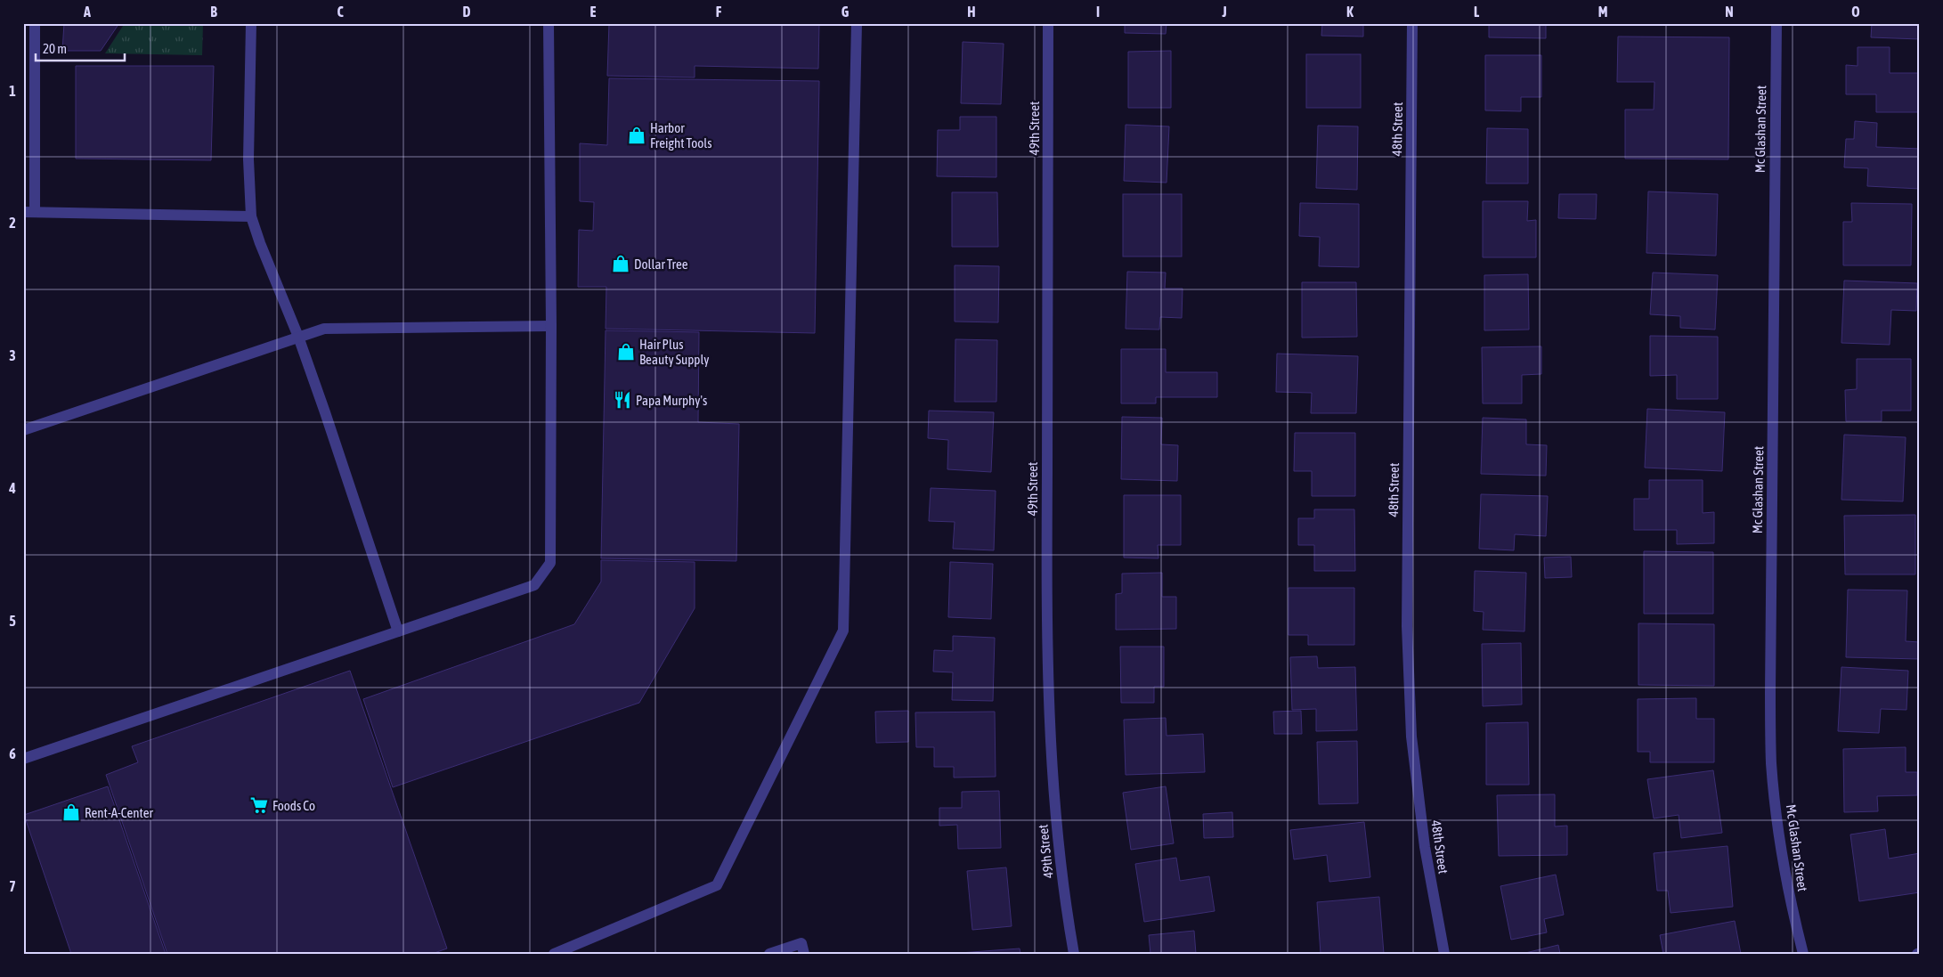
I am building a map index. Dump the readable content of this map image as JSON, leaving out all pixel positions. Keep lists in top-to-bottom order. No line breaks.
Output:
{"streets":{"street":["49th Street","48th Street","Mc Glashan Street"]},"places":{"shop":["Harbor Freight Tools","Dollar Tree","Hair Plus Beauty Supply","Rent-A-Center"],"restaurant":["Papa Murphy's"],"supermarket":["Foods Co"]},"scale_bar":"20 m","grid":{"columns":["A","B","C","D","E","F","G","H","I","J","K","L","M","N","O"],"rows":["1","2","3","4","5","6","7"]}}
